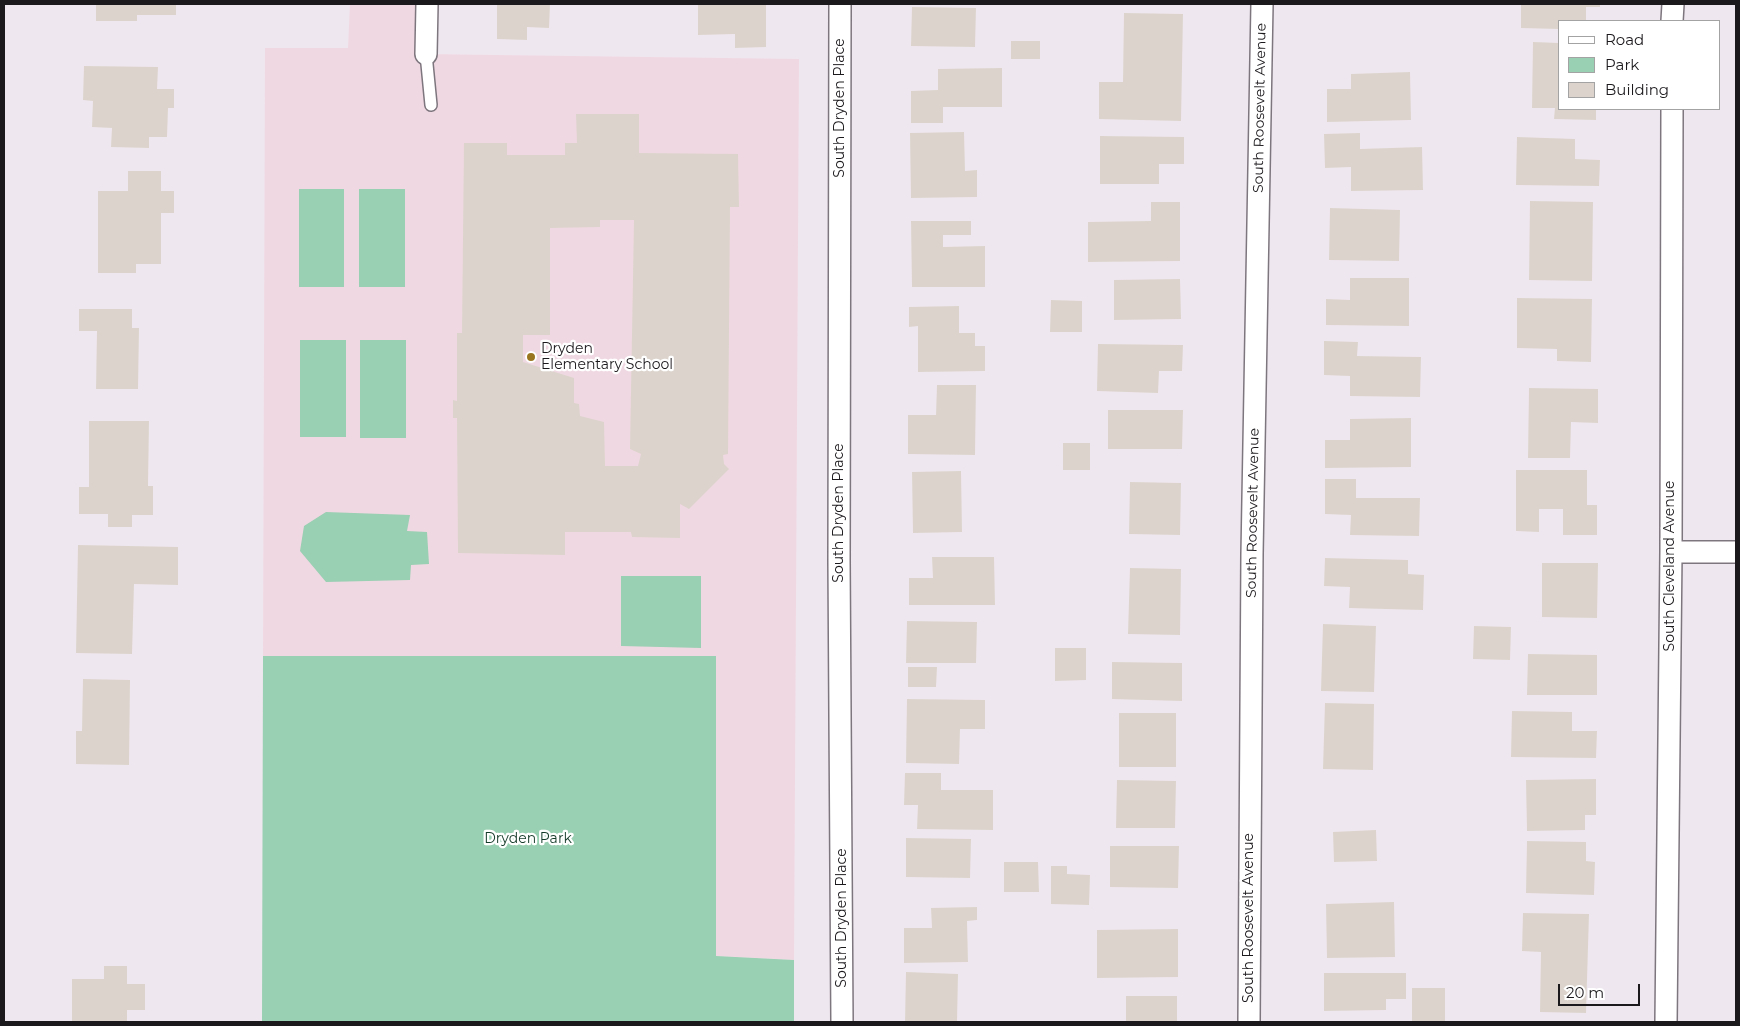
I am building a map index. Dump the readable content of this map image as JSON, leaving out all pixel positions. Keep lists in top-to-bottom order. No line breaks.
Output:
{"streets":{"street":["South Dryden Place","South Roosevelt Avenue","South Cleveland Avenue"]},"parks":["Dryden Park"],"places":["Dryden Elementary School"],"legend":["Road","Park","Building"],"scale_bar":"20 m"}
